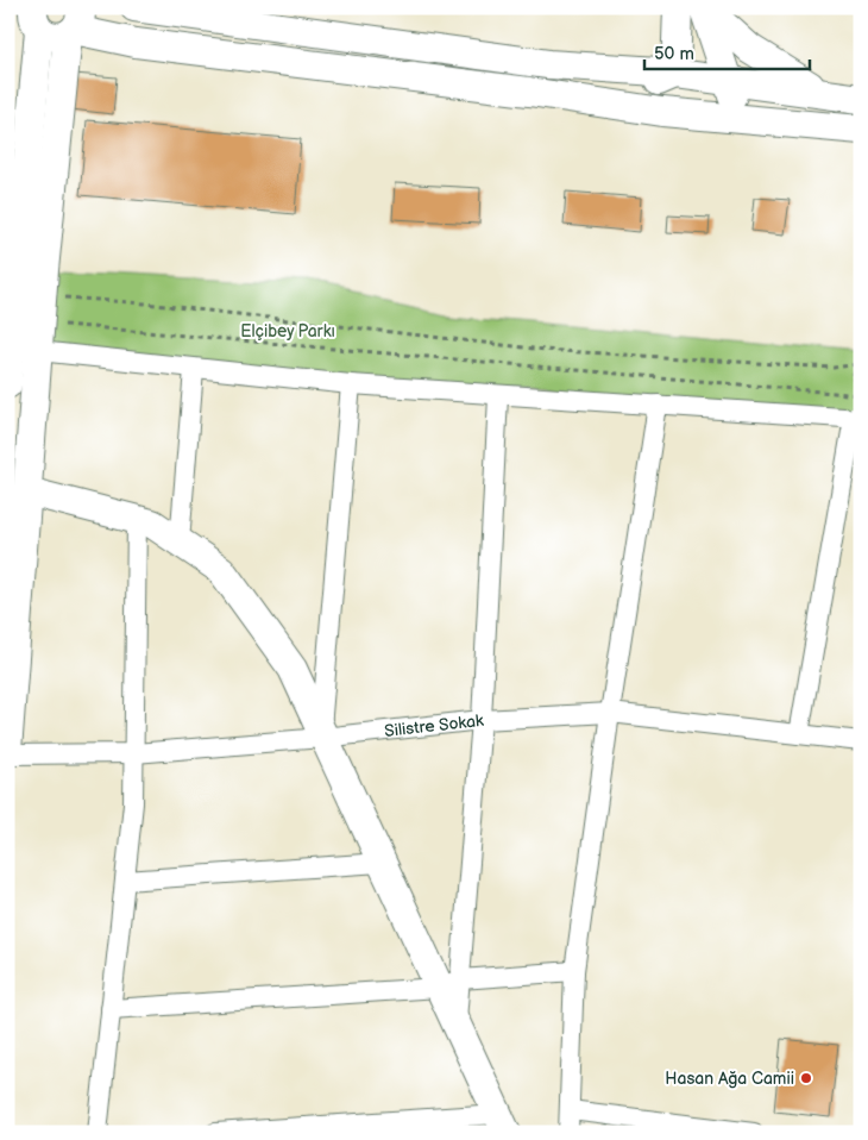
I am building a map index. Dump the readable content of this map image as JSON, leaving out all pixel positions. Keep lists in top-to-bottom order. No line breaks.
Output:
{"streets":{"street":["Silistre Sokak"]},"parks":["Elçibey Parkı"],"places":["Hasan Ağa Camii"],"scale_bar":"50 m"}
